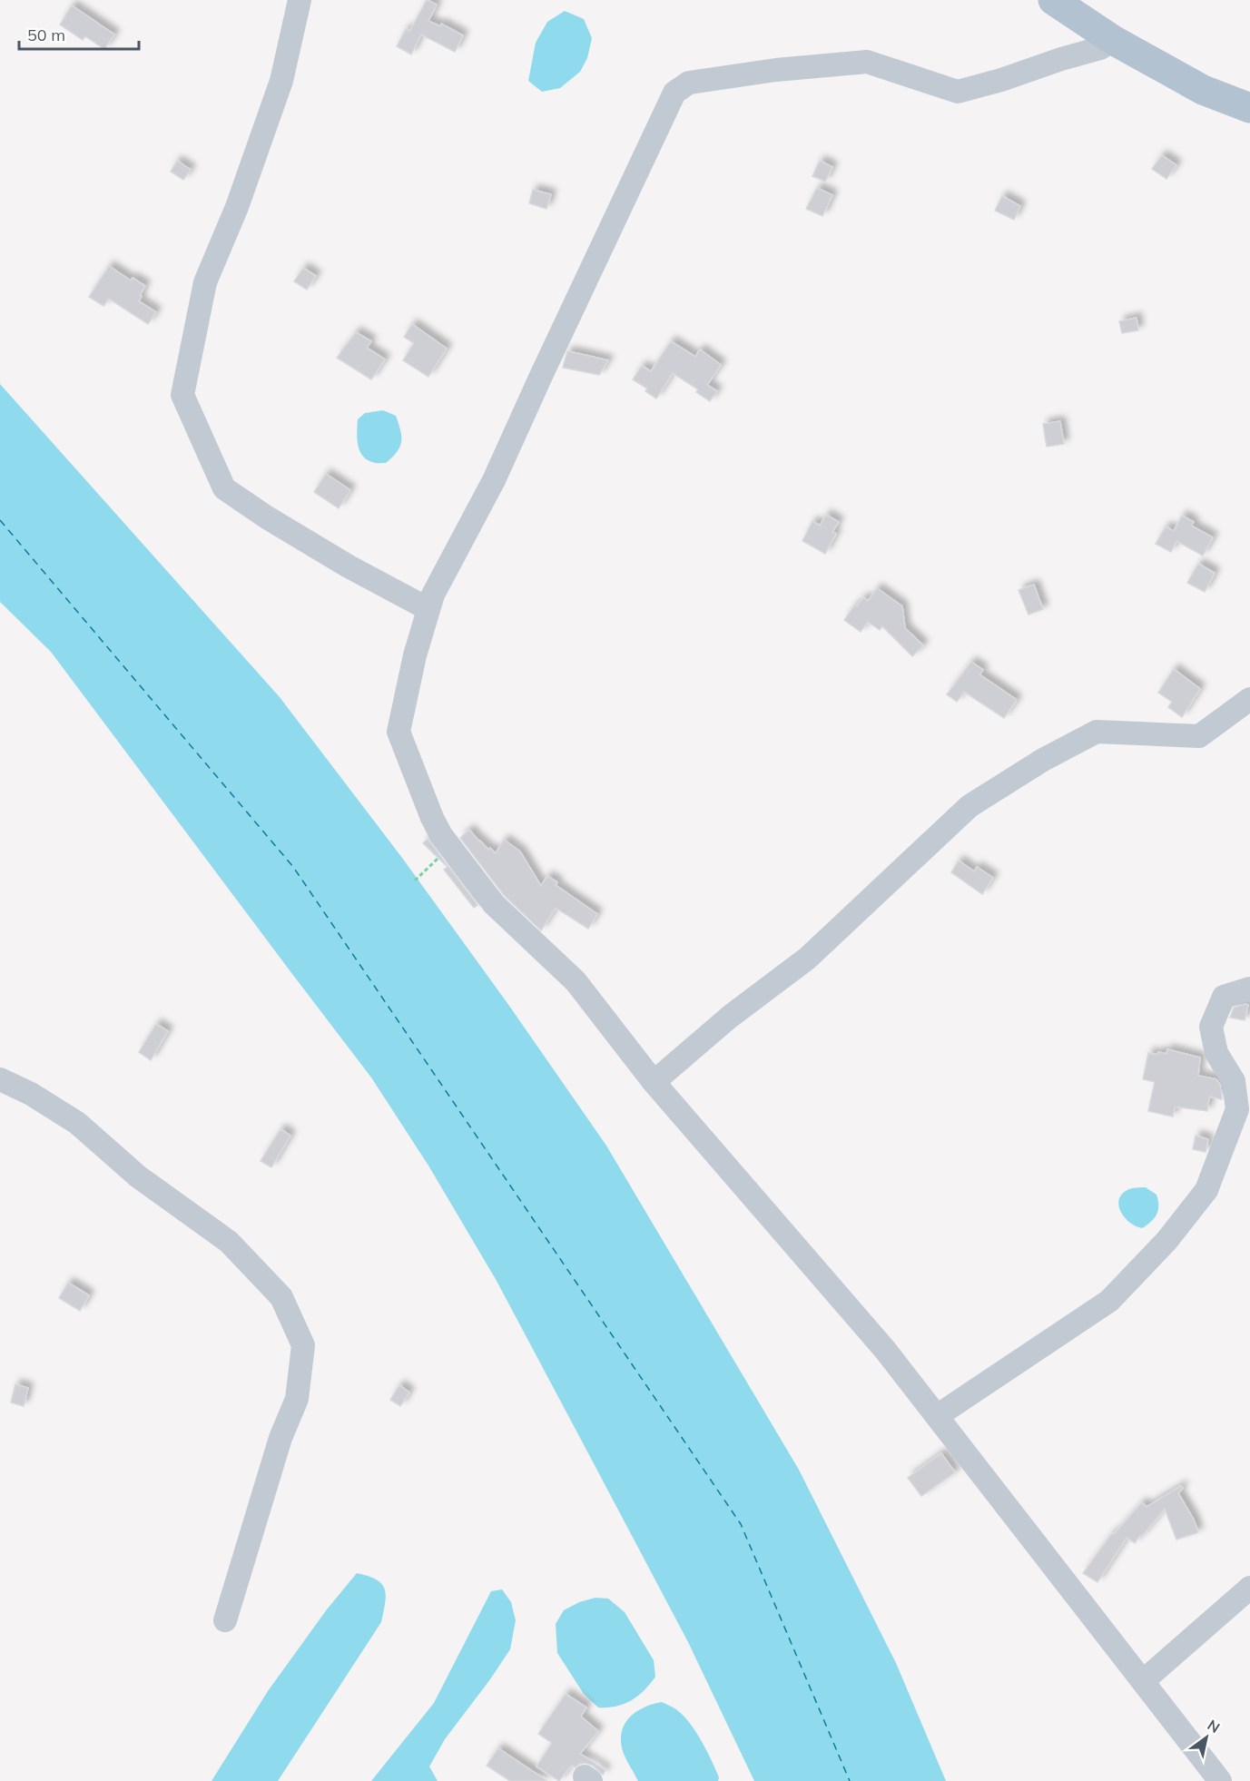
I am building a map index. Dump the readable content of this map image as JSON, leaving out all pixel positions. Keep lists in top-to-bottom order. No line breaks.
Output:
{"scale_bar":"50 m","north":"top right"}
